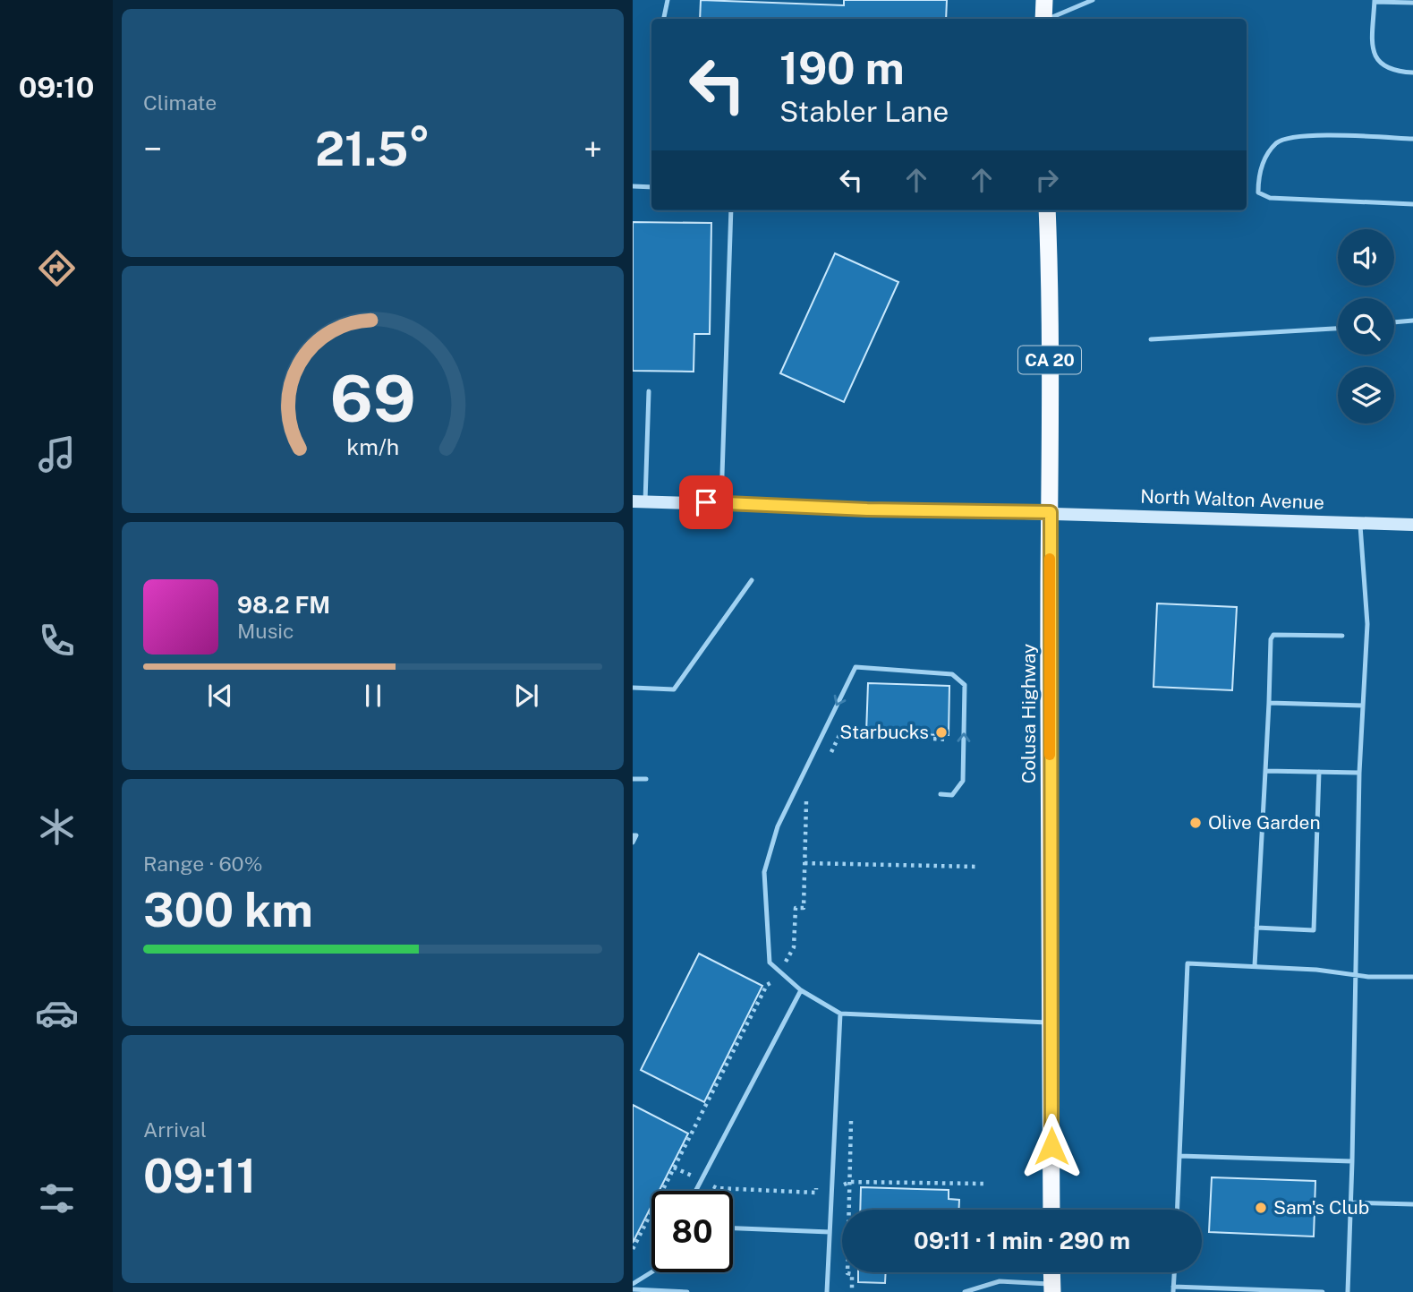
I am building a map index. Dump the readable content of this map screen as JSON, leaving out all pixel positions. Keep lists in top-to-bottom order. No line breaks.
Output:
{"streets":{"highway":["CA 20","Colusa Highway"],"main road":["North Walton Avenue"]},"crossings":[["North Walton Avenue","Colusa Highway"]],"places":["Starbucks","Olive Garden","Sam's Club"],"page":{"tabs":"09:10","tile":["Climate",["Range · 60%","300 km"],["Arrival","09:11"]],"turn":["190 m","Stabler Lane"],"heat":["−","21.5°","+"],"song":["98.2 FM","Music"],"limit":"80","trip":"09:11 · 1 min · 290 m","gauge":["69","km/h"]}}
